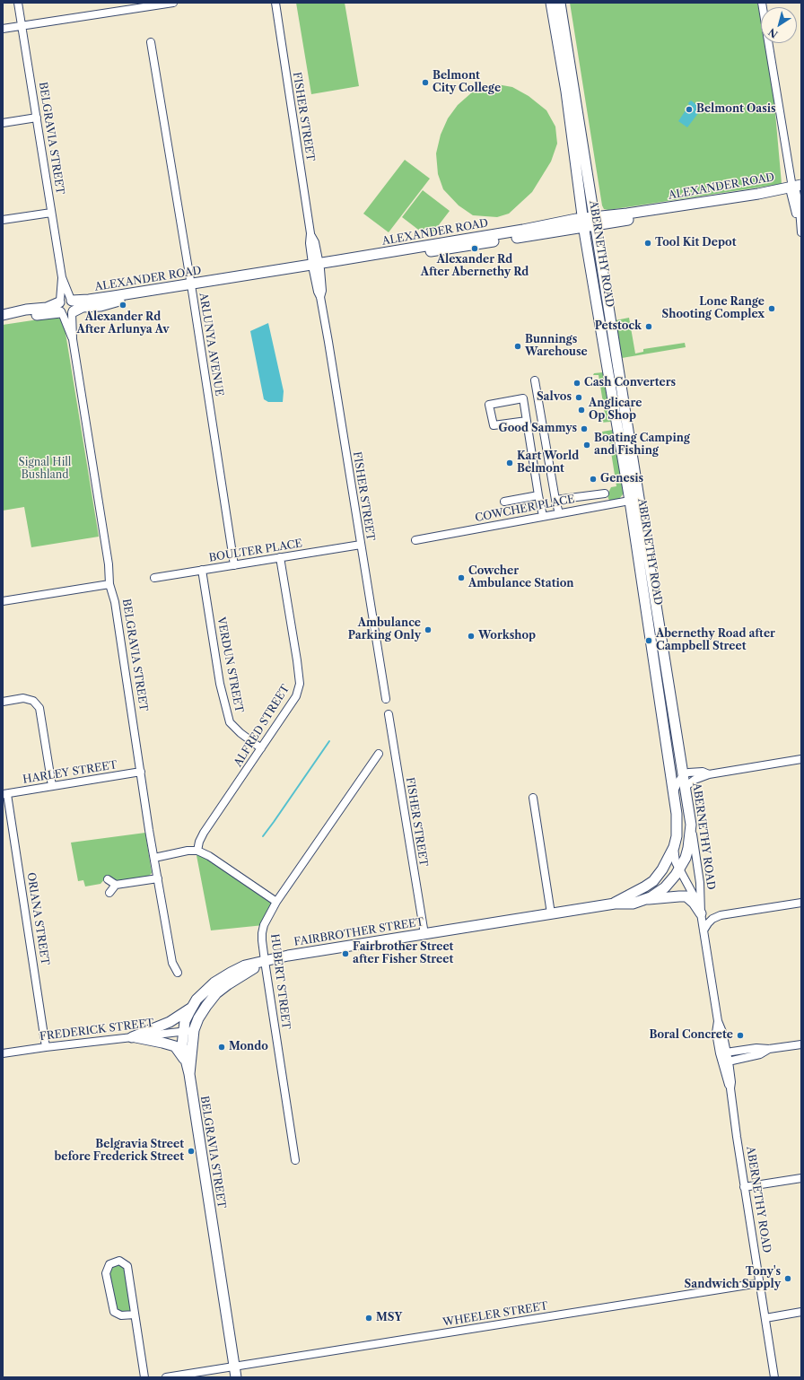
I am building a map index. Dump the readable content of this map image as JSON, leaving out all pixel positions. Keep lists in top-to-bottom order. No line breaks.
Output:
{"streets":{"main road":["BELGRAVIA STREET","ALEXANDER ROAD","ABERNETHY ROAD","FAIRBROTHER STREET"],"street":["FISHER STREET","ARLUNYA AVENUE","COWCHER PLACE","BOULTER PLACE","VERDUN STREET","ALFRED STREET","HARLEY STREET","ORIANA STREET","HUBERT STREET","FREDERICK STREET","WHEELER STREET"]},"crossings":[["FISHER STREET","ALEXANDER ROAD"],["FISHER STREET","BOULTER PLACE"],["FISHER STREET","FAIRBROTHER STREET"],["BELGRAVIA STREET","ALEXANDER ROAD"],["BELGRAVIA STREET","HARLEY STREET"],["BELGRAVIA STREET","FAIRBROTHER STREET"],["BELGRAVIA STREET","HUBERT STREET"],["BELGRAVIA STREET","FREDERICK STREET"],["BELGRAVIA STREET","WHEELER STREET"],["ALEXANDER ROAD","ABERNETHY ROAD"],["ALEXANDER ROAD","ARLUNYA AVENUE"],["ABERNETHY ROAD","COWCHER PLACE"],["ABERNETHY ROAD","FAIRBROTHER STREET"],["ABERNETHY ROAD","WHEELER STREET"],["ARLUNYA AVENUE","BOULTER PLACE"],["BOULTER PLACE","VERDUN STREET"],["BOULTER PLACE","ALFRED STREET"],["VERDUN STREET","ALFRED STREET"],["HARLEY STREET","ORIANA STREET"],["ORIANA STREET","FREDERICK STREET"],["FAIRBROTHER STREET","HUBERT STREET"],["FAIRBROTHER STREET","FREDERICK STREET"]],"parks":["Signal Hill Bushland"],"places":["Belmont City College","Belmont Oasis","Tool Kit Depot","Alexander Rd After Abernethy Rd","Alexander Rd After Arlunya Av","Lone Range Shooting Complex","Petstock","Bunnings Warehouse","Cash Converters","Salvos","Anglicare Op Shop","Good Sammys","Boating Camping and Fishing","Kart World Belmont","Genesis","Cowcher Ambulance Station","Ambulance Parking Only","Workshop","Abernethy Road after Campbell Street","Fairbrother Street after Fisher Street","Boral Concrete","Mondo","Belgravia Street before Frederick Street","Tony's Sandwich Supply","MSY"],"north":"bottom left"}
